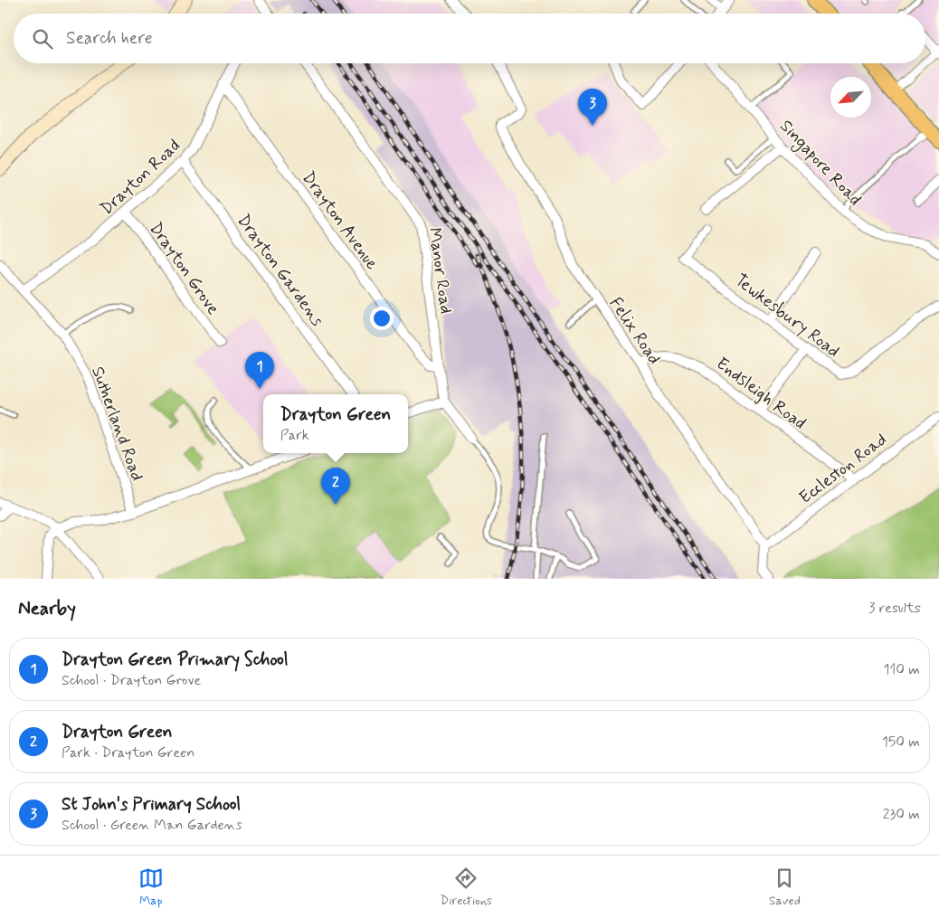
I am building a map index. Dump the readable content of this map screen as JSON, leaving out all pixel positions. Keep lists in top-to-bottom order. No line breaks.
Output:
{"streets":{"street":["Singapore Road","Drayton Road","Drayton Avenue","Drayton Grove","Drayton Gardens","Manor Road","Tewkesbury Road","Felix Road","Endsleigh Road","Sutherland Road","Eccleston Road"]},"crossings":[["Drayton Road","Drayton Avenue"],["Drayton Road","Drayton Grove"],["Drayton Road","Drayton Gardens"],["Drayton Road","Sutherland Road"],["Drayton Avenue","Manor Road"],["Felix Road","Endsleigh Road"],["Felix Road","Eccleston Road"],["Endsleigh Road","Eccleston Road"]],"north":"bottom left","page":{"search":"Search here","pins":["3","1","2"],"popup":["Drayton Green","Park"],"heading":["Nearby","3 results"],"list":[{"mark":"1","name":"Drayton Green Primary School","note":"School · Drayton Grove","value":"110 m"},{"mark":"2","name":"Drayton Green","note":"Park · Drayton Green","value":"150 m"},{"mark":"3","name":"St John's Primary School","note":"School · Green Man Gardens","value":"230 m"}],"nav":["Map","Directions","Saved"]}}
